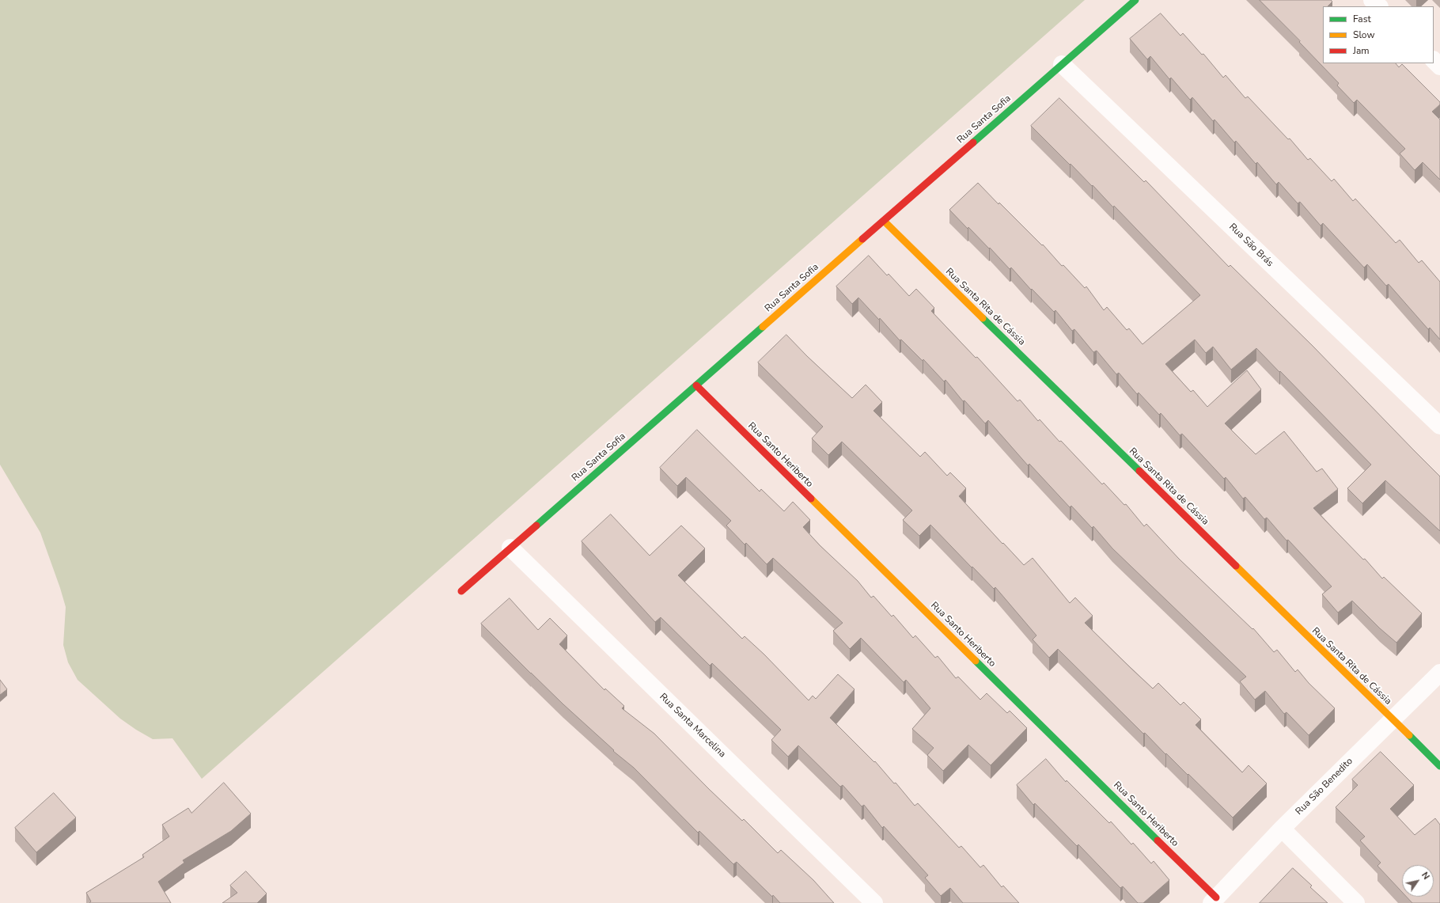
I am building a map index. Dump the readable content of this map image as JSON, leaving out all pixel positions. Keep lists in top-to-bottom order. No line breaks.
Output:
{"streets":{"street":["Rua Santa Sofia","Rua São Brás","Rua Santa Rita de Cássia","Rua Santo Heriberto","Rua Santa Marcelina","Rua São Benedito"]},"crossings":[["Rua Santa Sofia","Rua São Brás"],["Rua Santa Sofia","Rua Santa Rita de Cássia"],["Rua Santa Sofia","Rua Santo Heriberto"],["Rua Santa Sofia","Rua Santa Marcelina"],["Rua Santa Rita de Cássia","Rua São Benedito"],["Rua Santo Heriberto","Rua São Benedito"]],"legend":["Fast","Slow","Jam"],"north":"top right"}
